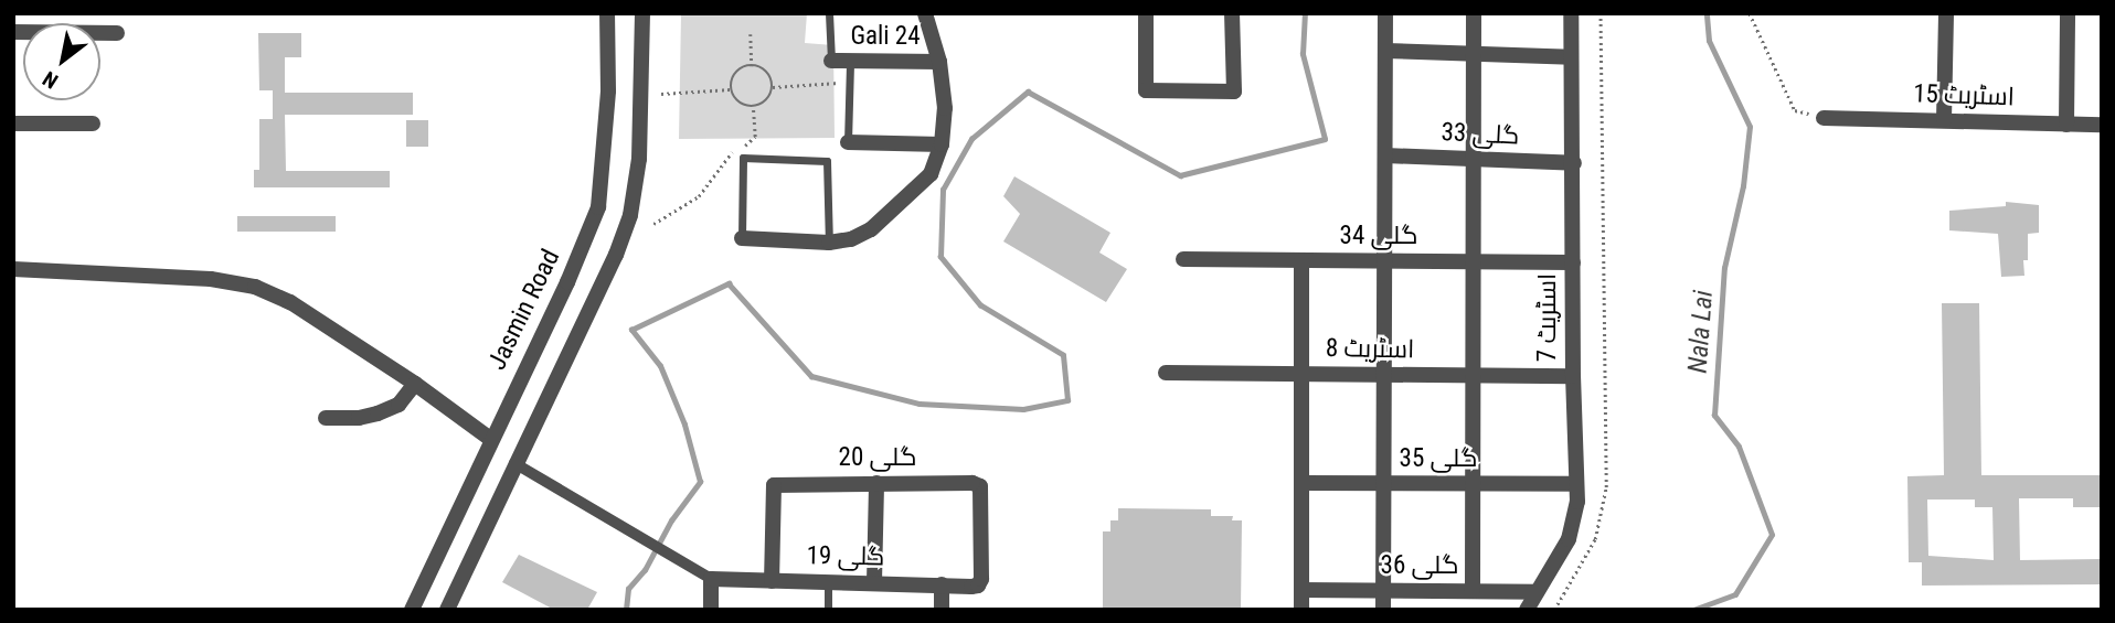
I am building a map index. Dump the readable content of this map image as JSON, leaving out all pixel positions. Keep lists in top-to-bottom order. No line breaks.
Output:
{"streets":{"street":["Gali 24","اسٹریٹ 15","گلی 33","گلی 34","Jasmin Road","اسٹریٹ 7","اسٹریٹ 8","گلی 20","گلی 35","گلی 19","گلی 36"]},"crossings":[["گلی 33","اسٹریٹ 7"],["گلی 34","اسٹریٹ 7"],["اسٹریٹ 7","اسٹریٹ 8"],["اسٹریٹ 7","گلی 35"],["اسٹریٹ 7","گلی 36"],["گلی 20","گلی 19"]],"water":["Nala Lai"],"north":"bottom left"}
